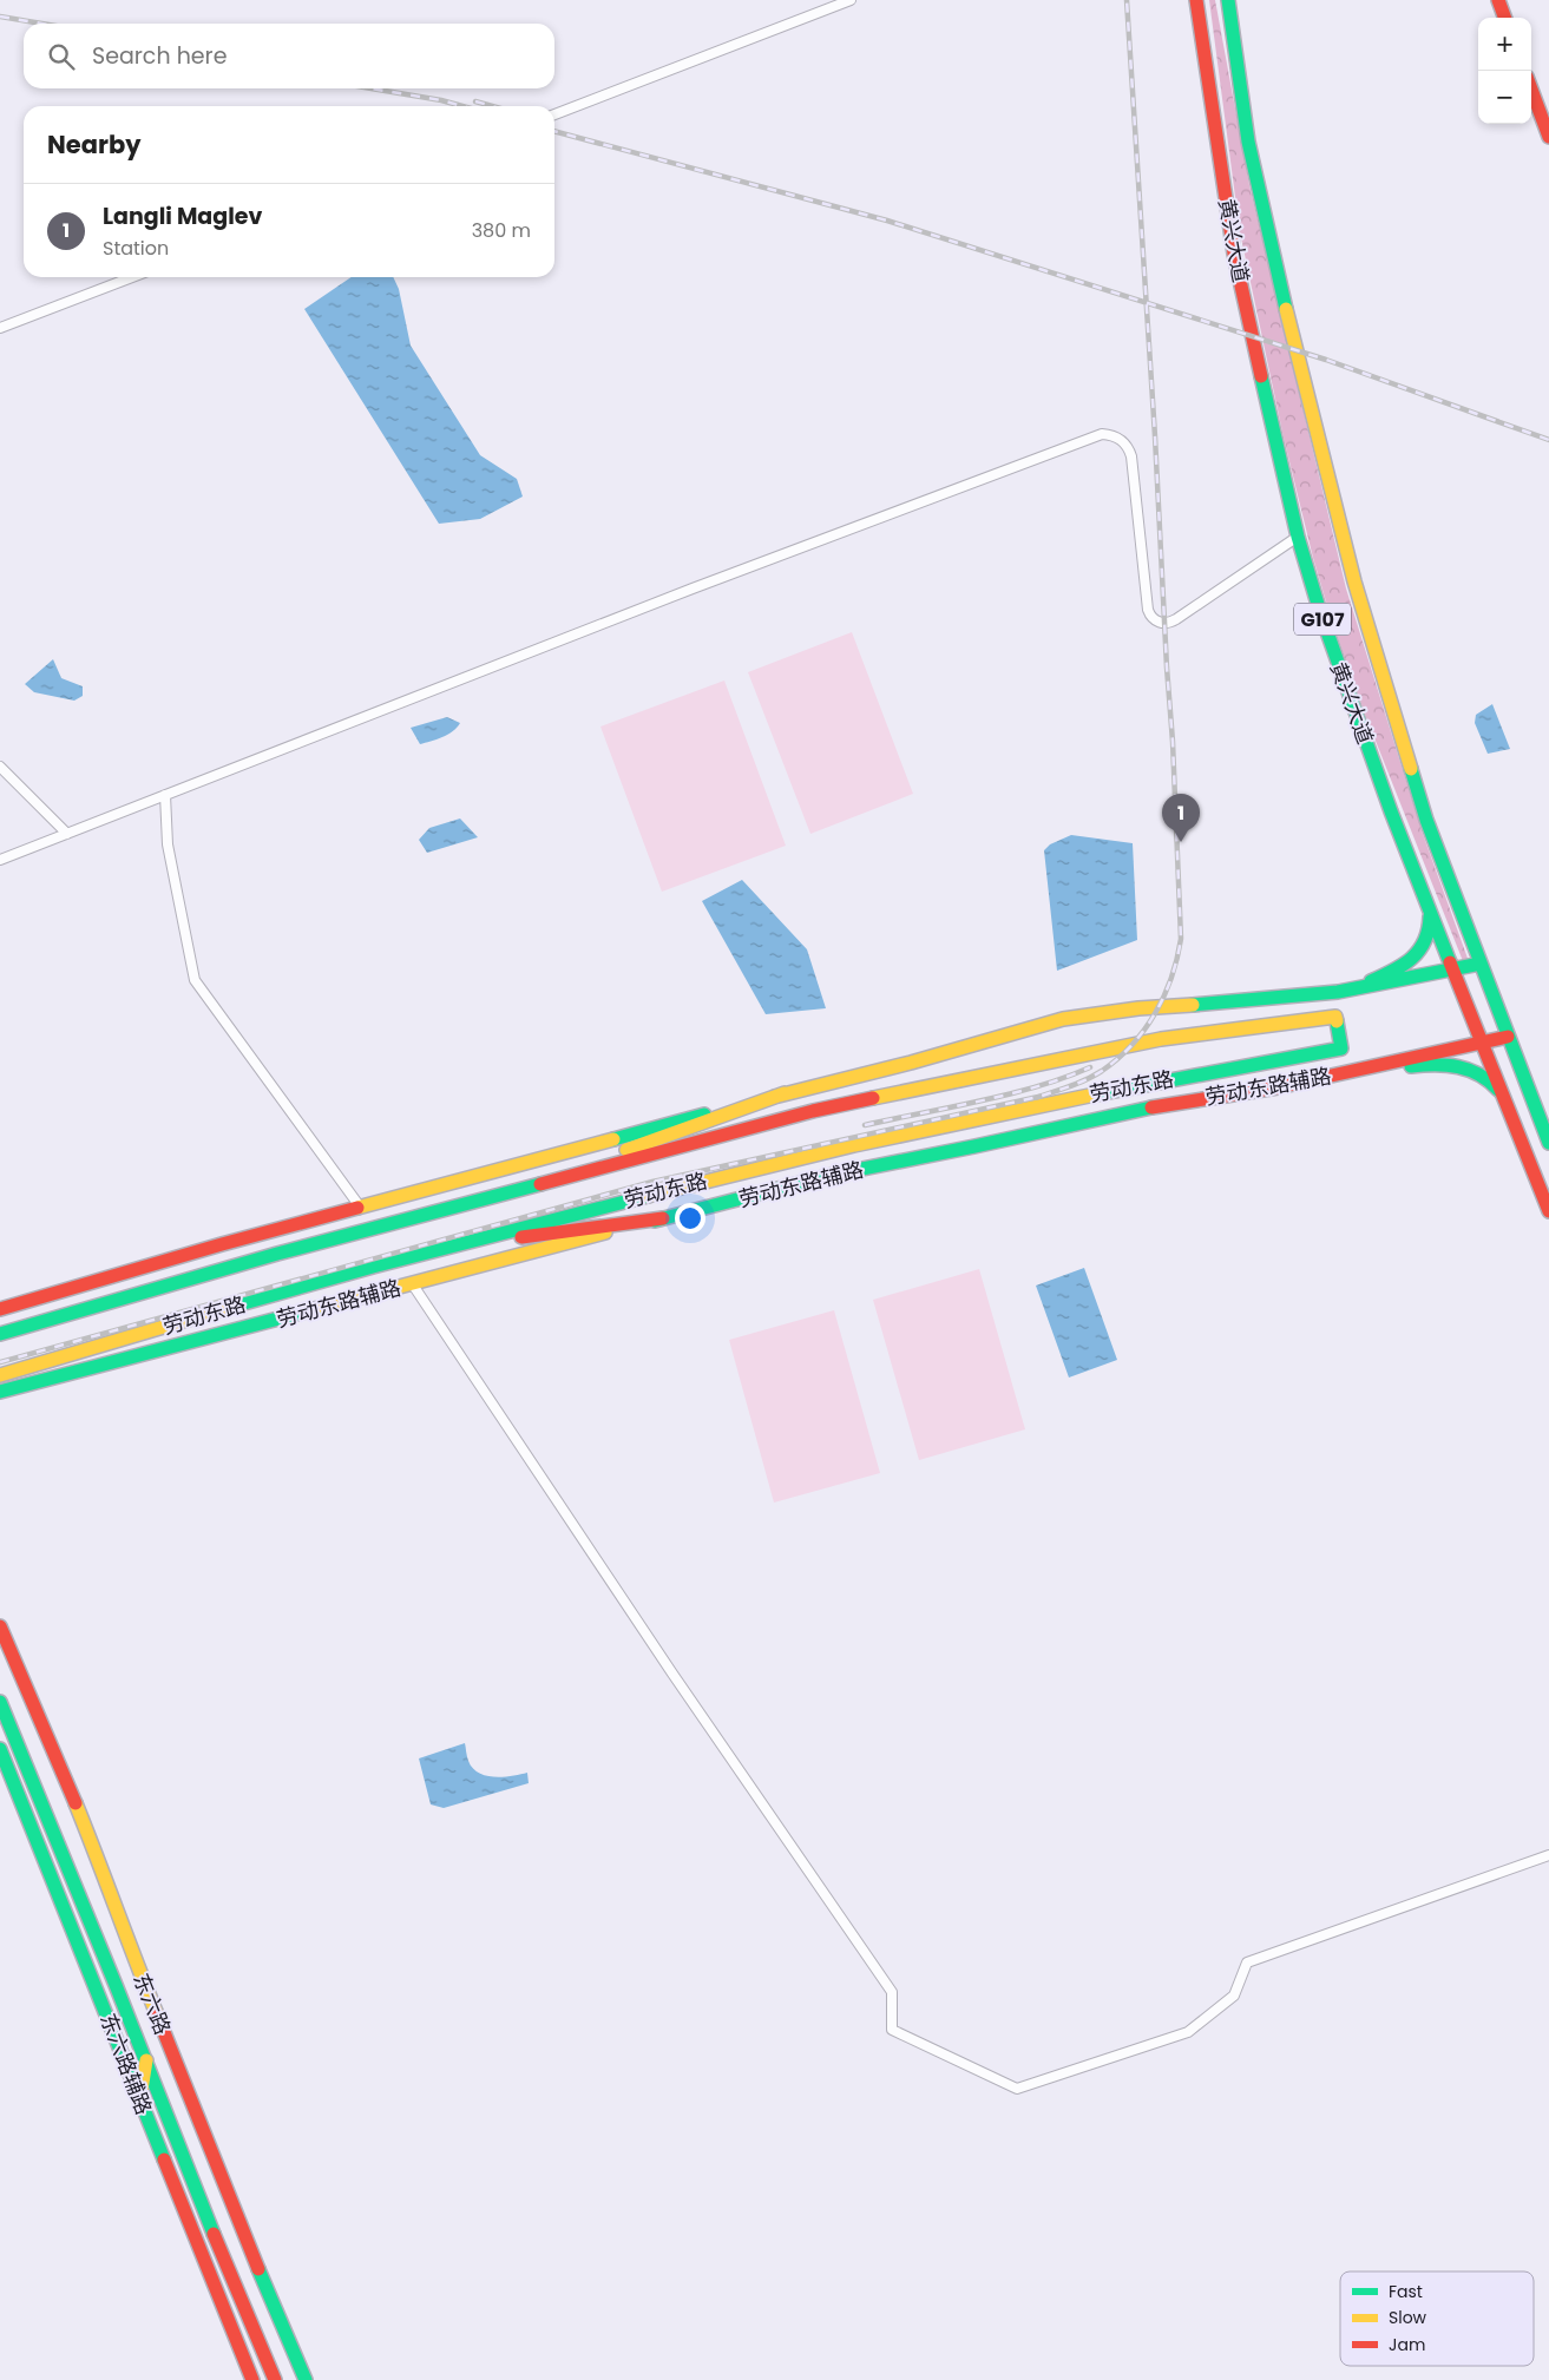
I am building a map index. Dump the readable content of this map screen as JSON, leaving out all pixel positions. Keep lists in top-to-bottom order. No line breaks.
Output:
{"streets":{"main road":["黄兴大道","G107","劳动东路","劳动东路辅路","东六路","东六路辅路"]},"crossings":[["黄兴大道","劳动东路辅路"]],"legend":["Fast","Slow","Jam"],"page":{"map_buttons":["+","−"],"search":"Search here","heading":"Nearby","list":[{"mark":"1","name":"Langli Maglev","note":"Station","value":"380 m"}],"pins":"1"}}
